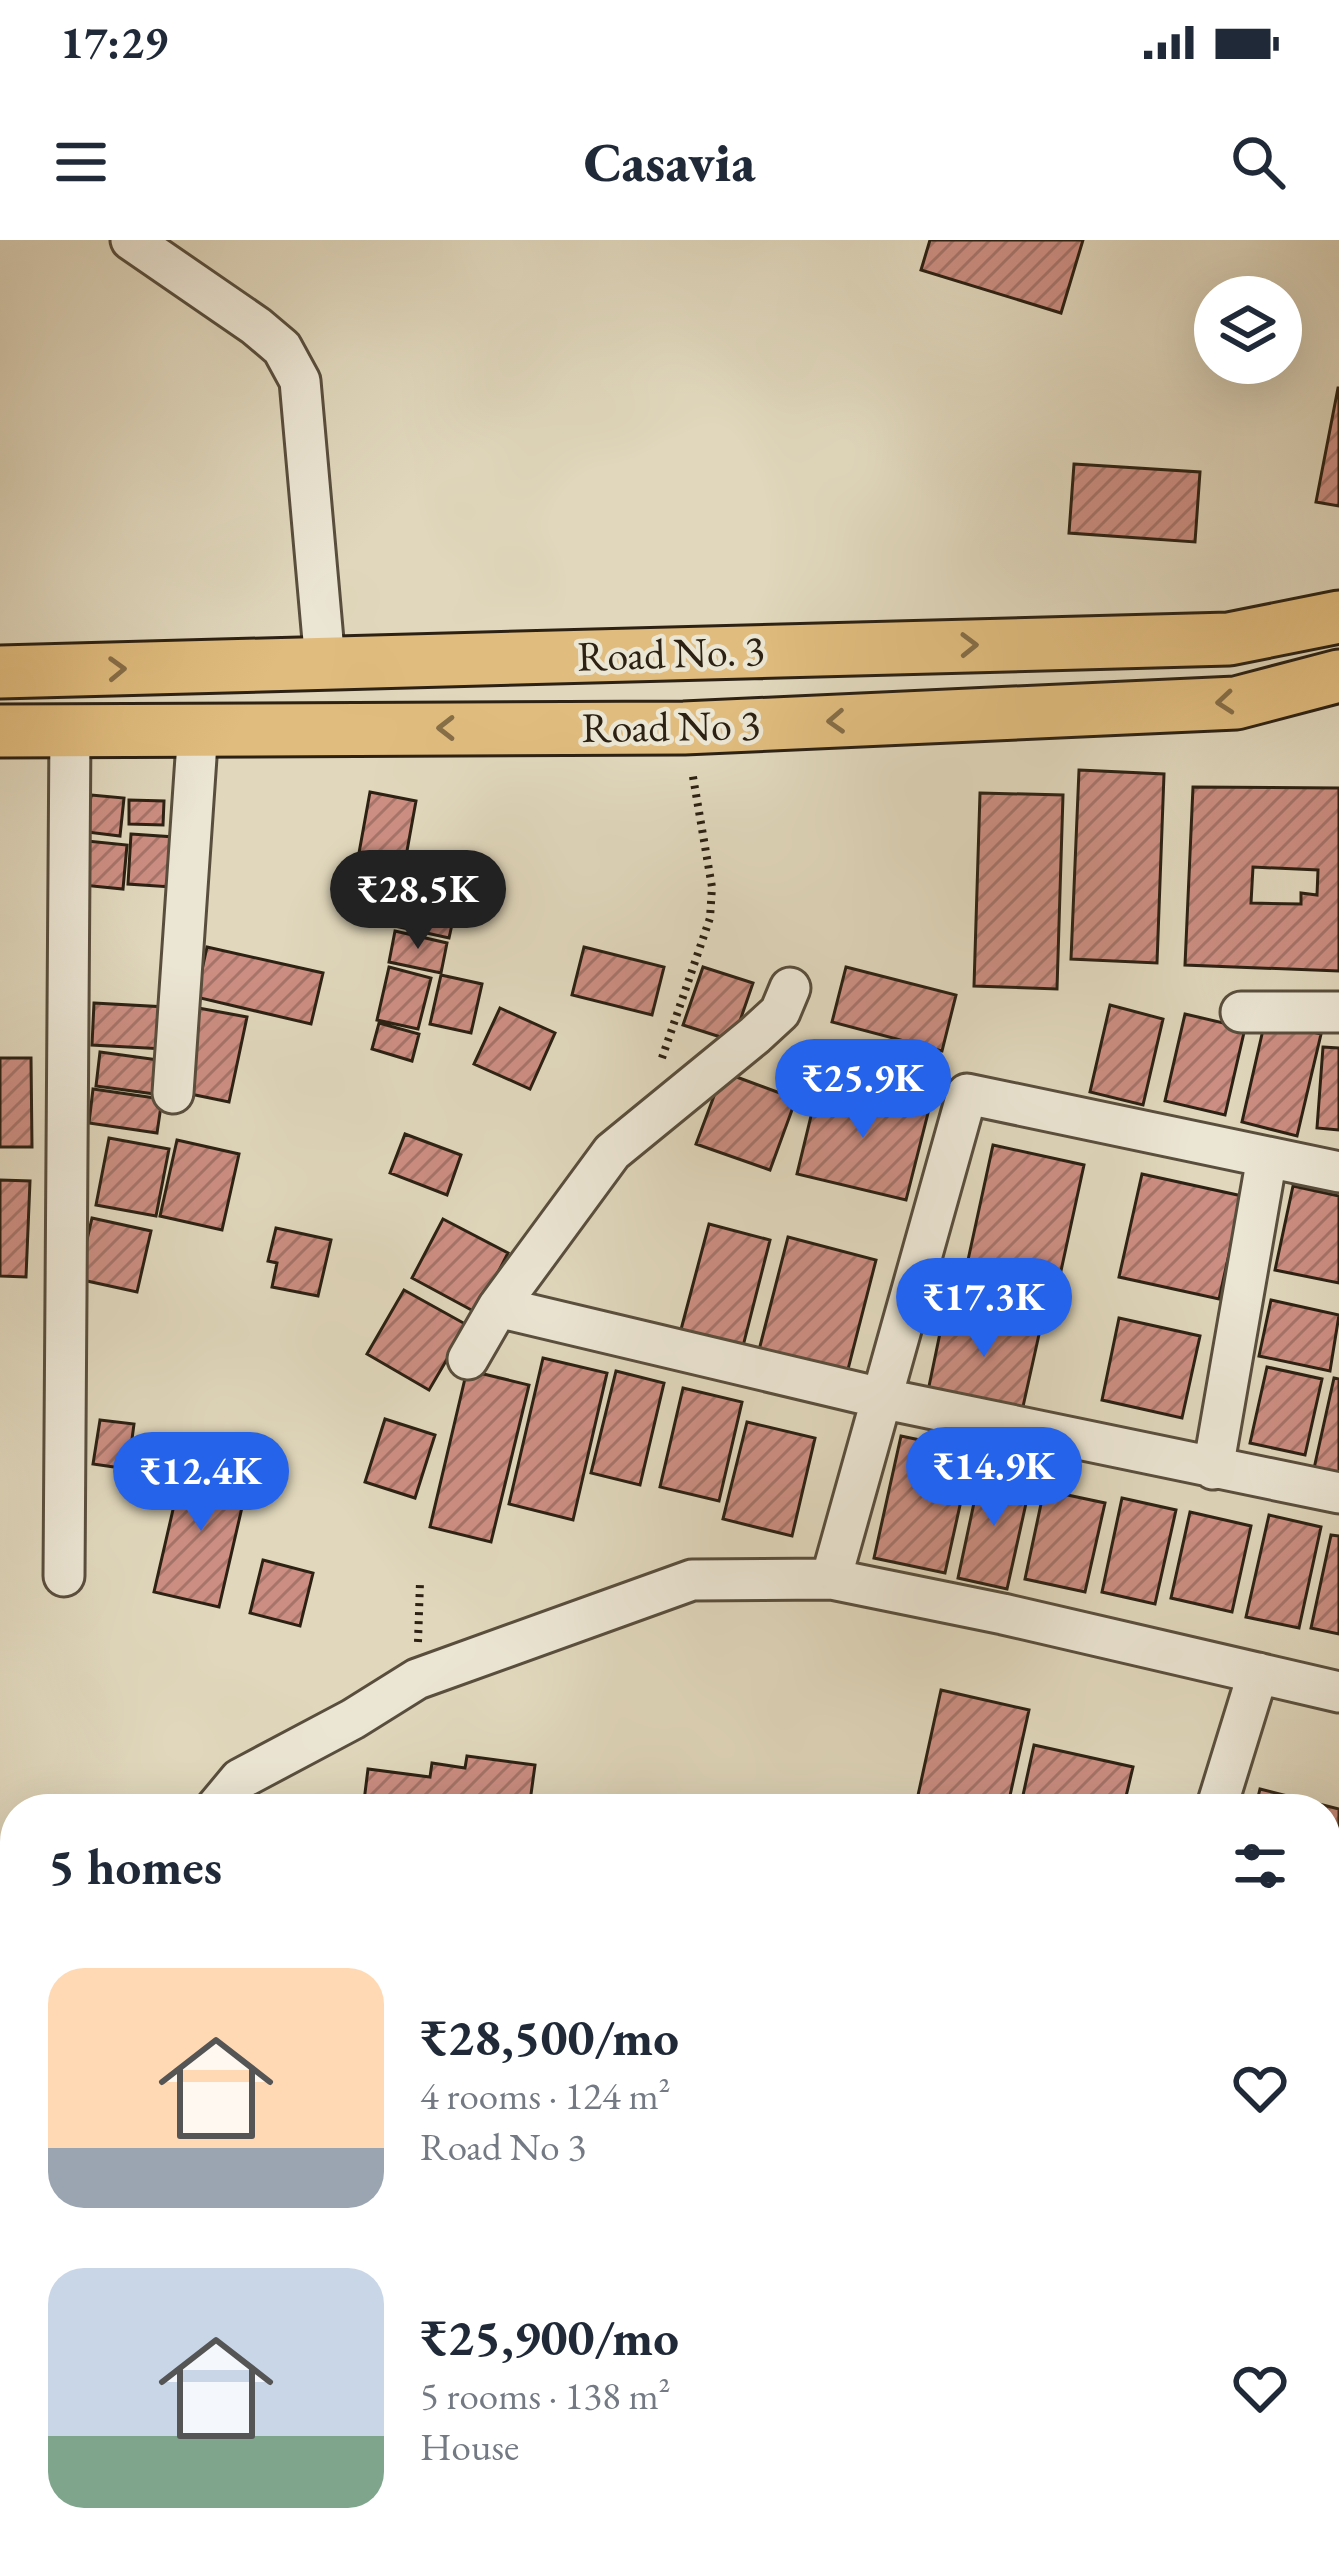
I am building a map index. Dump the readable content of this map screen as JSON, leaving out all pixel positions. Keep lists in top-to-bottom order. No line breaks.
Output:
{"streets":{"main road":["Road No. 3","Road No 3"]},"one_way":["Road No. 3","Road No 3"],"page":{"status":"17:29","header":"Casavia","price":["₹28.5K","₹25.9K","₹17.3K","₹14.9K","₹12.4K"],"heading":"5 homes","list":[{"name":"₹28,500/mo","note":"4 rooms · 124 m² · Road No 3"},{"name":"₹25,900/mo","note":"5 rooms · 138 m² · House"}]}}
